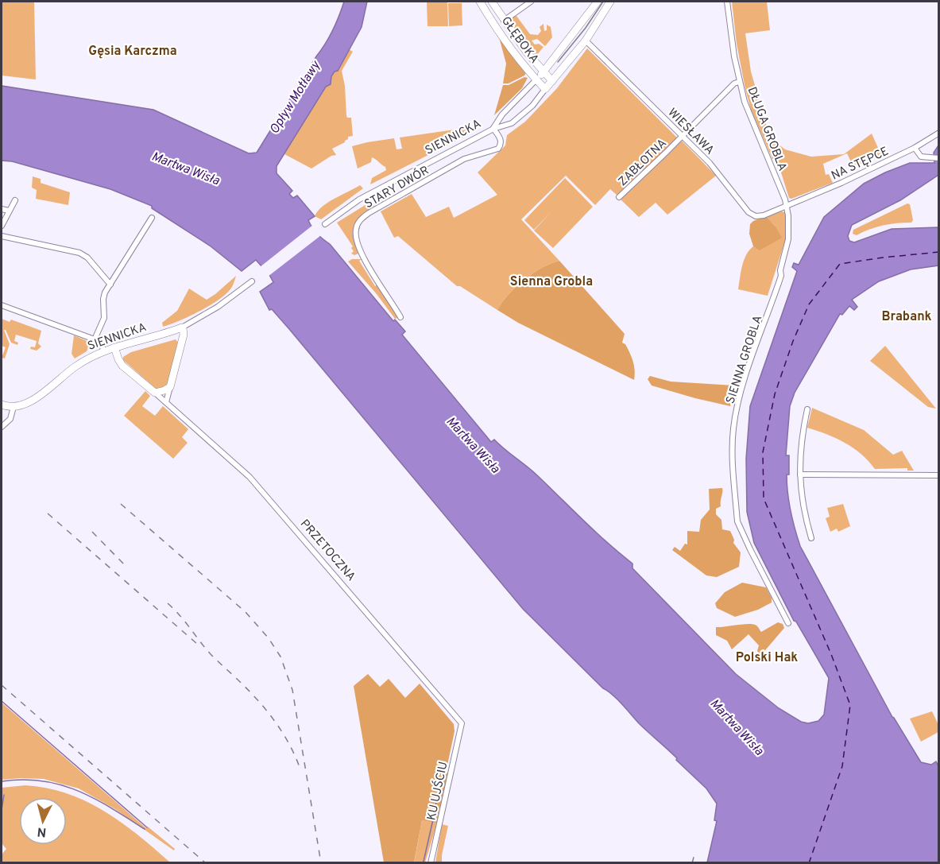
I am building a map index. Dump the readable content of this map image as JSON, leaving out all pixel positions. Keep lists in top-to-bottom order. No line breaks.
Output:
{"streets":{"street":["GŁĘBOKA","DŁUGA GROBLA","WIESŁAWA","SIENNICKA","ZABŁOTNA","NA STĘPCE","STARY DWÓR","SIENNA GROBLA","PRZETOCZNA","KU UJŚCIU"]},"crossings":[["GŁĘBOKA","SIENNICKA"],["DŁUGA GROBLA","WIESŁAWA"],["DŁUGA GROBLA","ZABŁOTNA"],["DŁUGA GROBLA","NA STĘPCE"],["DŁUGA GROBLA","SIENNA GROBLA"],["WIESŁAWA","SIENNICKA"],["WIESŁAWA","ZABŁOTNA"],["WIESŁAWA","NA STĘPCE"],["WIESŁAWA","SIENNA GROBLA"],["SIENNICKA","STARY DWÓR"],["SIENNICKA","PRZETOCZNA"],["NA STĘPCE","SIENNA GROBLA"],["PRZETOCZNA","KU UJŚCIU"]],"districts":["Gęsia Karczma","Sienna Grobla","Brabank","Polski Hak"],"water":["Opływ Motławy","Martwa Wisła"],"north":"bottom"}
